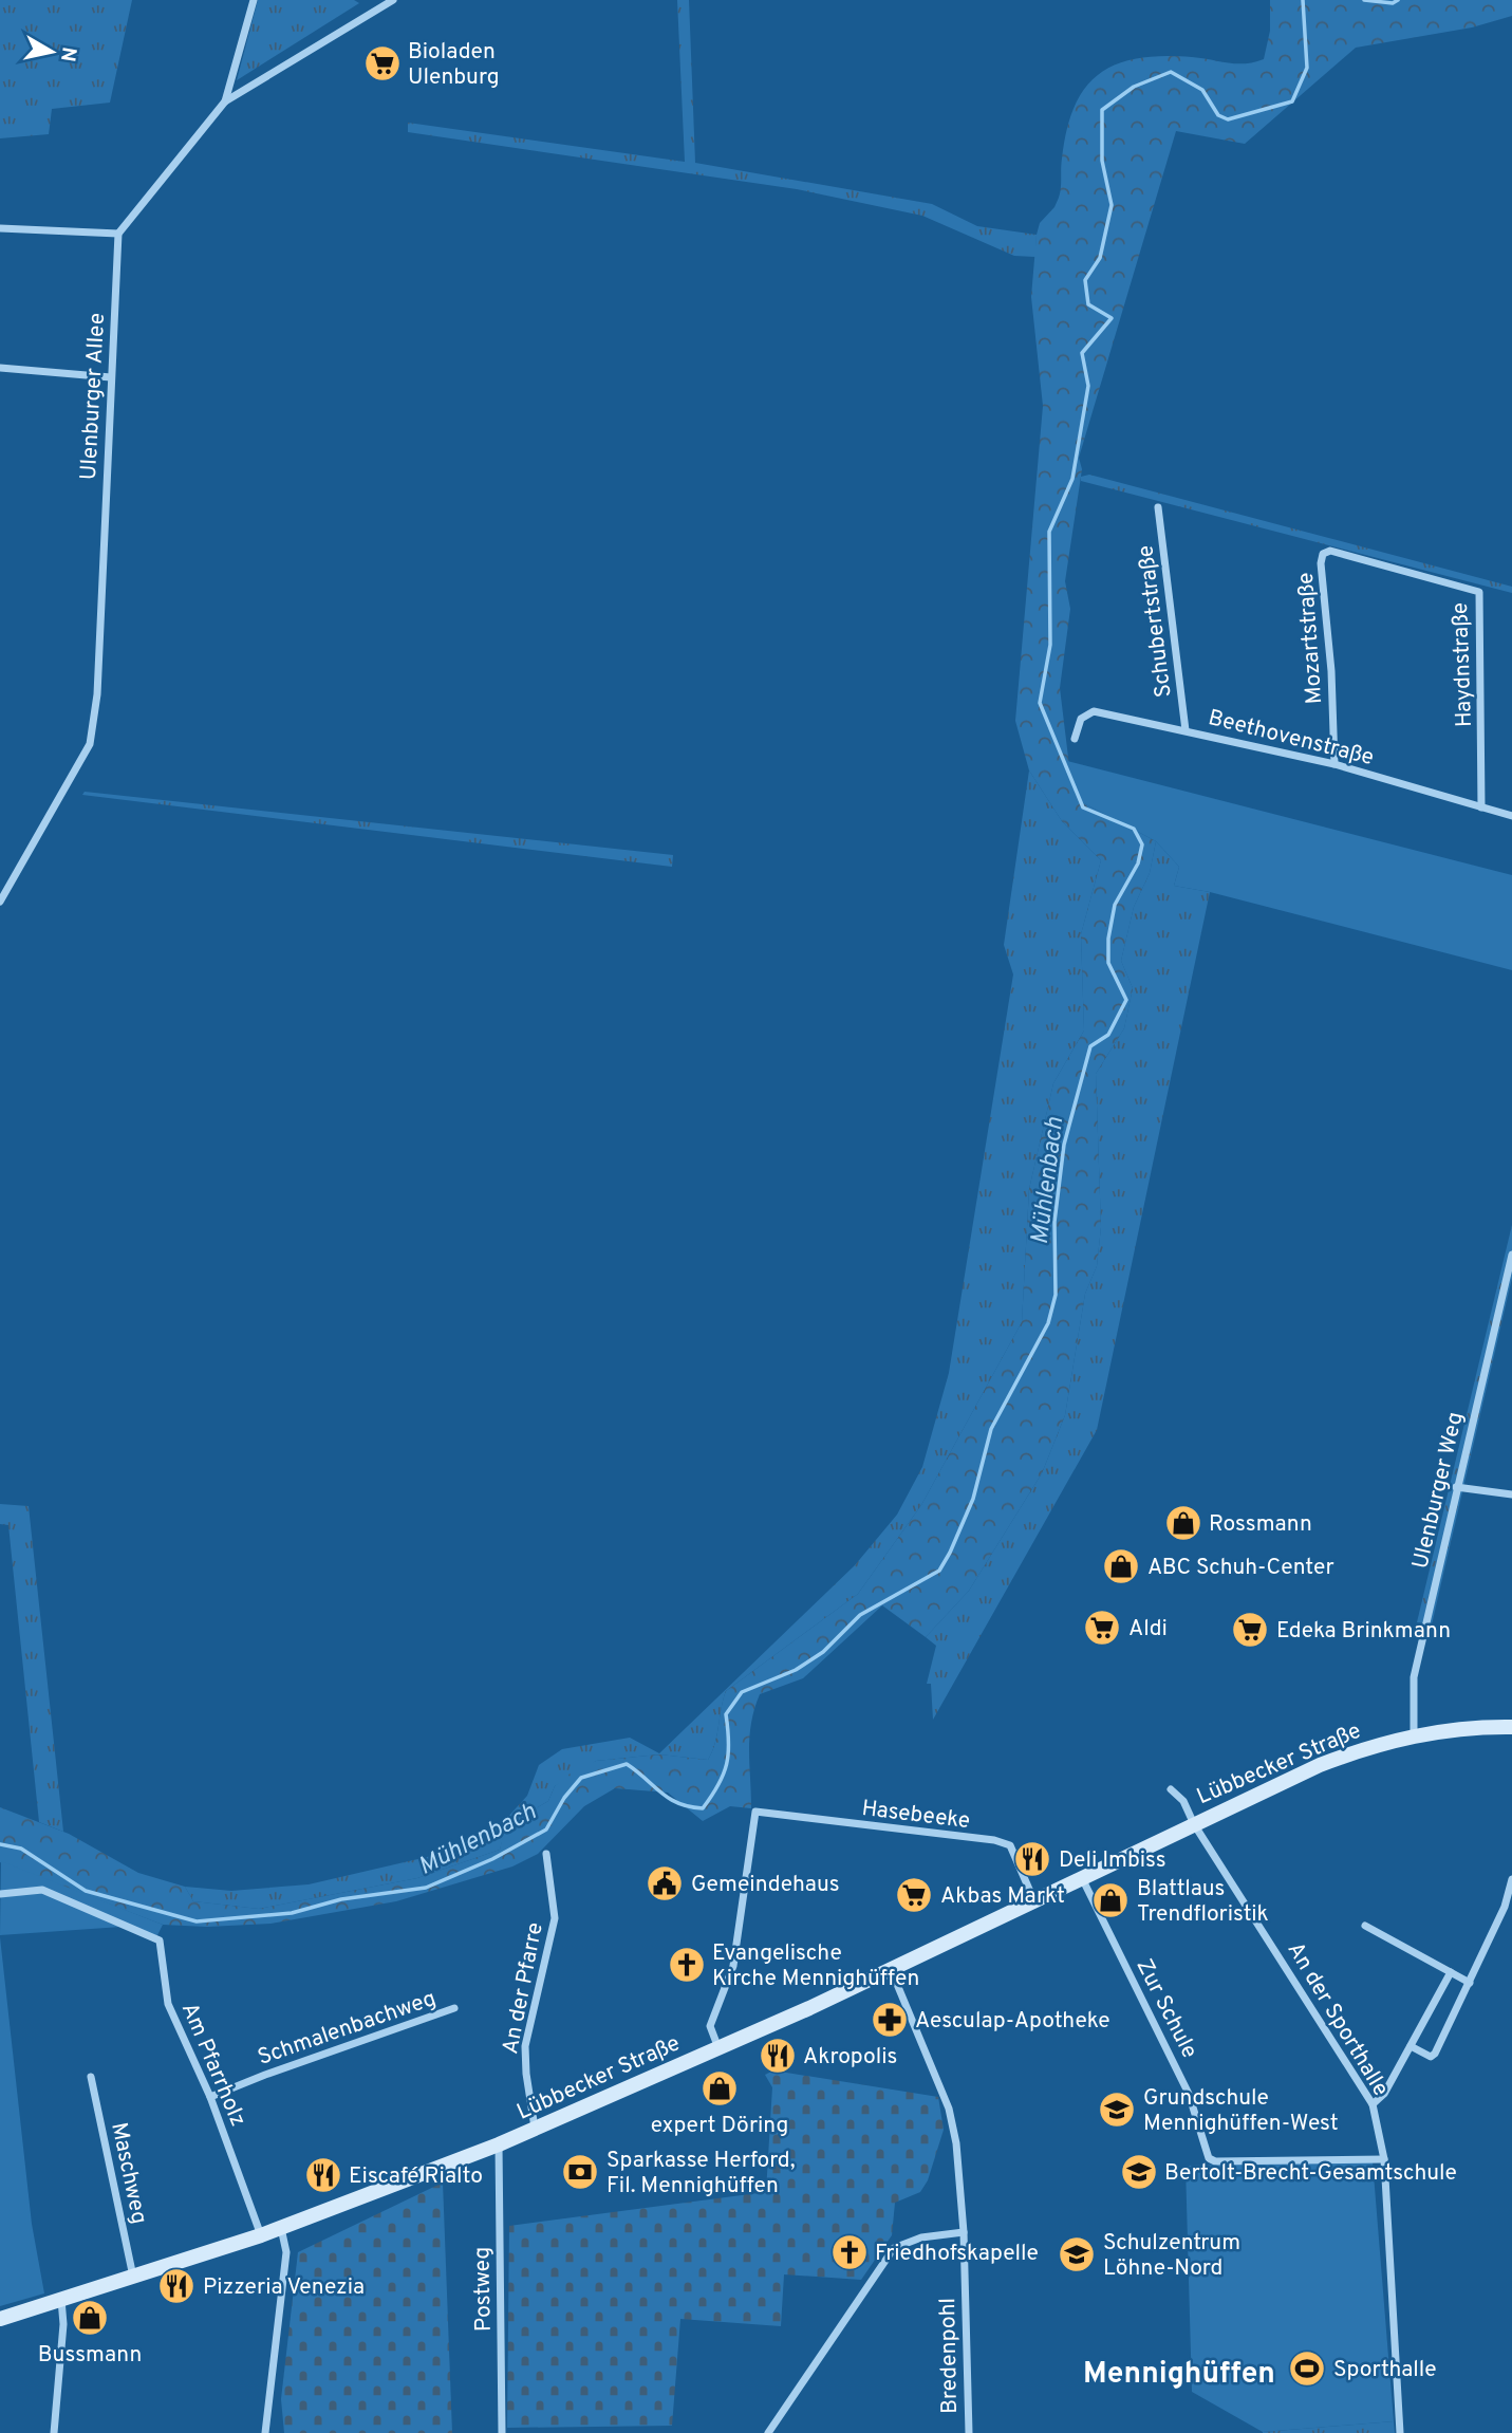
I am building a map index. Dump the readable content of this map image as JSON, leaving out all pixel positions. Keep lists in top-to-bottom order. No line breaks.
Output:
{"streets":{"main road":["Lübbecker Straße"],"street":["Ulenburger Allee","Schubertstraße","Mozartstraße","Haydnstraße","Beethovenstraße","Ulenburger Weg","Hasebeeke","An der Pfarre","Zur Schule","An der Sporthalle","Schmalenbachweg","Am Pfarrholz","Maschweg","Postweg","Bredenpohl"]},"crossings":[["Schubertstraße","Beethovenstraße"],["Mozartstraße","Haydnstraße"],["Mozartstraße","Beethovenstraße"],["Haydnstraße","Beethovenstraße"],["Ulenburger Weg","Lübbecker Straße"],["Lübbecker Straße","Hasebeeke"],["Lübbecker Straße","An der Pfarre"],["Lübbecker Straße","Zur Schule"],["Lübbecker Straße","An der Sporthalle"],["Lübbecker Straße","Am Pfarrholz"],["Lübbecker Straße","Maschweg"],["Lübbecker Straße","Postweg"],["Lübbecker Straße","Bredenpohl"],["Zur Schule","An der Sporthalle"],["Schmalenbachweg","Am Pfarrholz"]],"districts":["Mennighüffen"],"water":["Mühlenbach"],"places":{"supermarket":["Bioladen Ulenburg","Aldi","Edeka Brinkmann","Akbas Markt"],"shop":["Rossmann","ABC Schuh-Center","Blattlaus Trendfloristik","expert Döring","Bussmann"],"restaurant":["Deli Imbiss","Akropolis","Eiscafé Rialto","Pizzeria Venezia"],"public building":["Gemeindehaus"],"church":["Evangelische Kirche Mennighüffen","Friedhofskapelle"],"pharmacy":["Aesculap-Apotheke"],"school or university":["Grundschule Mennighüffen-West","Bertolt-Brecht-Gesamtschule","Schulzentrum Löhne-Nord"],"bank":["Sparkasse Herford, Fil. Mennighüffen"],"sports":["Sporthalle"]},"north":"right"}
